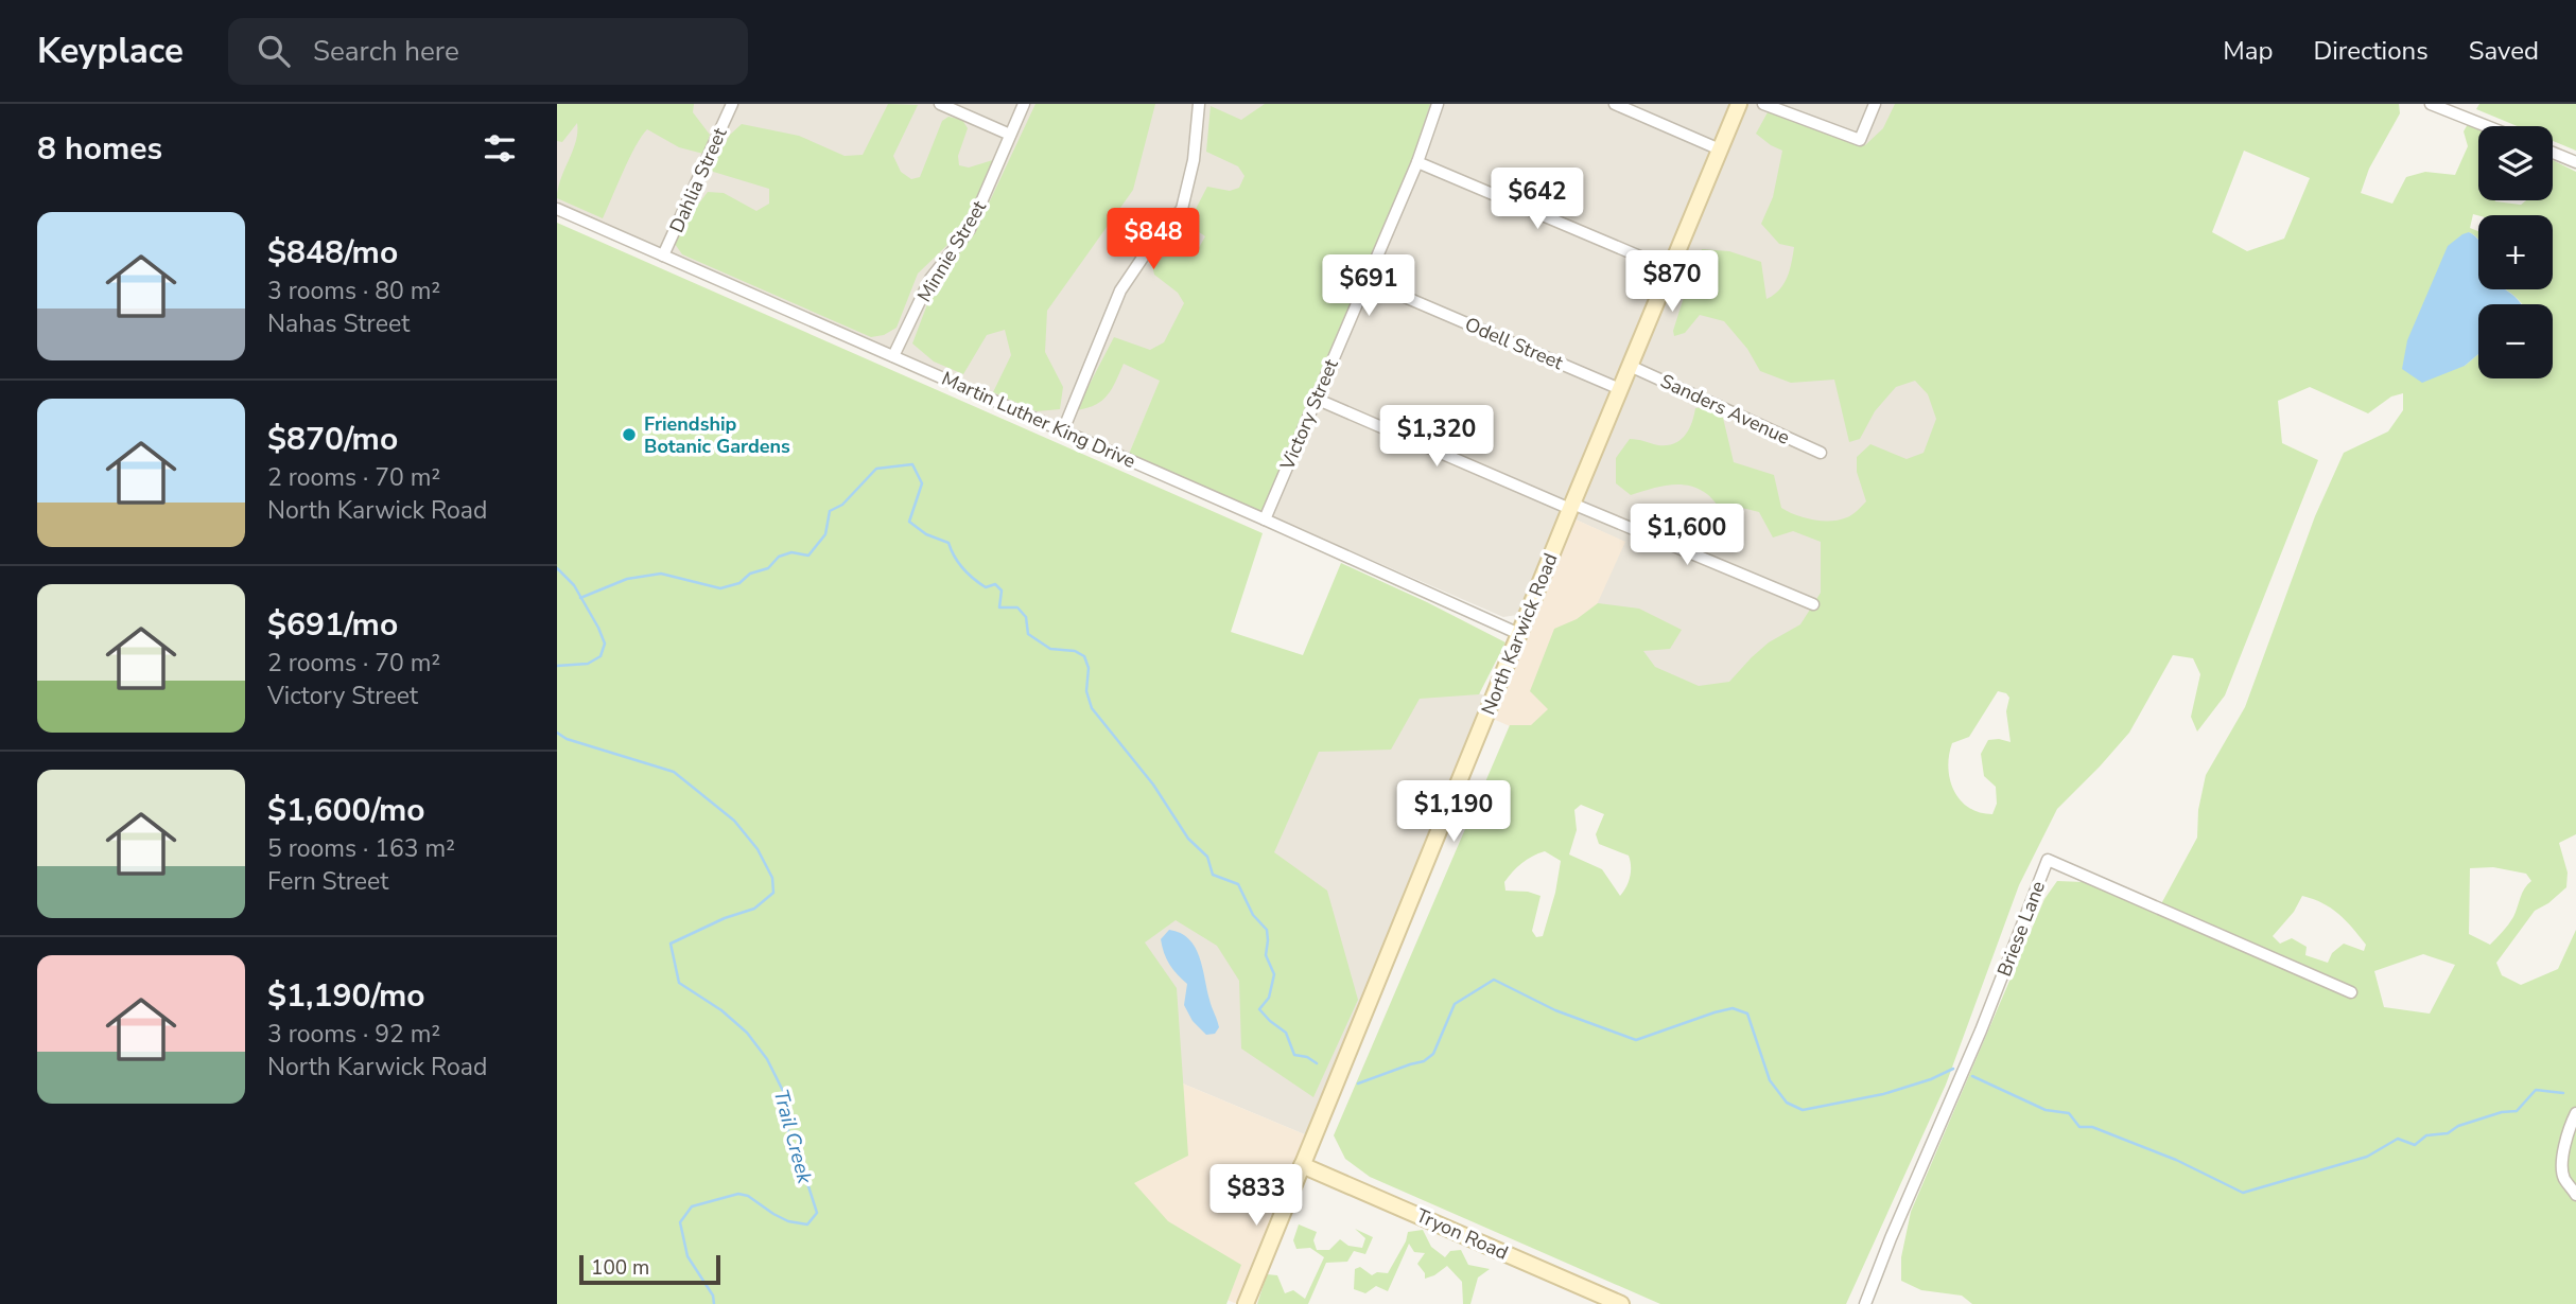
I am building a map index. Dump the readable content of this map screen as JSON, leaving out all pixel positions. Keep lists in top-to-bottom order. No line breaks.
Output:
{"streets":{"street":["Dahlia Street","Minnie Street","Odell Street","Sanders Avenue","Victory Street","Martin Luther King Drive","North Karwick Road","Briese Lane","Tryon Road"]},"crossings":[["Dahlia Street","Martin Luther King Drive"],["Minnie Street","Martin Luther King Drive"],["Odell Street","Victory Street"],["Odell Street","North Karwick Road"],["Sanders Avenue","North Karwick Road"],["Victory Street","Martin Luther King Drive"],["Martin Luther King Drive","North Karwick Road"],["North Karwick Road","Tryon Road"]],"water":["Trail Creek"],"places":["Friendship Botanic Gardens"],"scale_bar":"100 m","page":{"header":"Keyplace","search":"Search here","nav":["Map","Directions","Saved"],"heading":"8 homes","map_buttons":["+","−"],"price":["$642","$848","$870","$691","$1,320","$1,600","$1,190","$833"],"list":[{"name":"$848/mo","note":"3 rooms · 80 m² · Nahas Street"},{"name":"$870/mo","note":"2 rooms · 70 m² · North Karwick Road"},{"name":"$691/mo","note":"2 rooms · 70 m² · Victory Street"},{"name":"$1,600/mo","note":"5 rooms · 163 m² · Fern Street"},{"name":"$1,190/mo","note":"3 rooms · 92 m² · North Karwick Road"}],"scale":"100 m"}}
